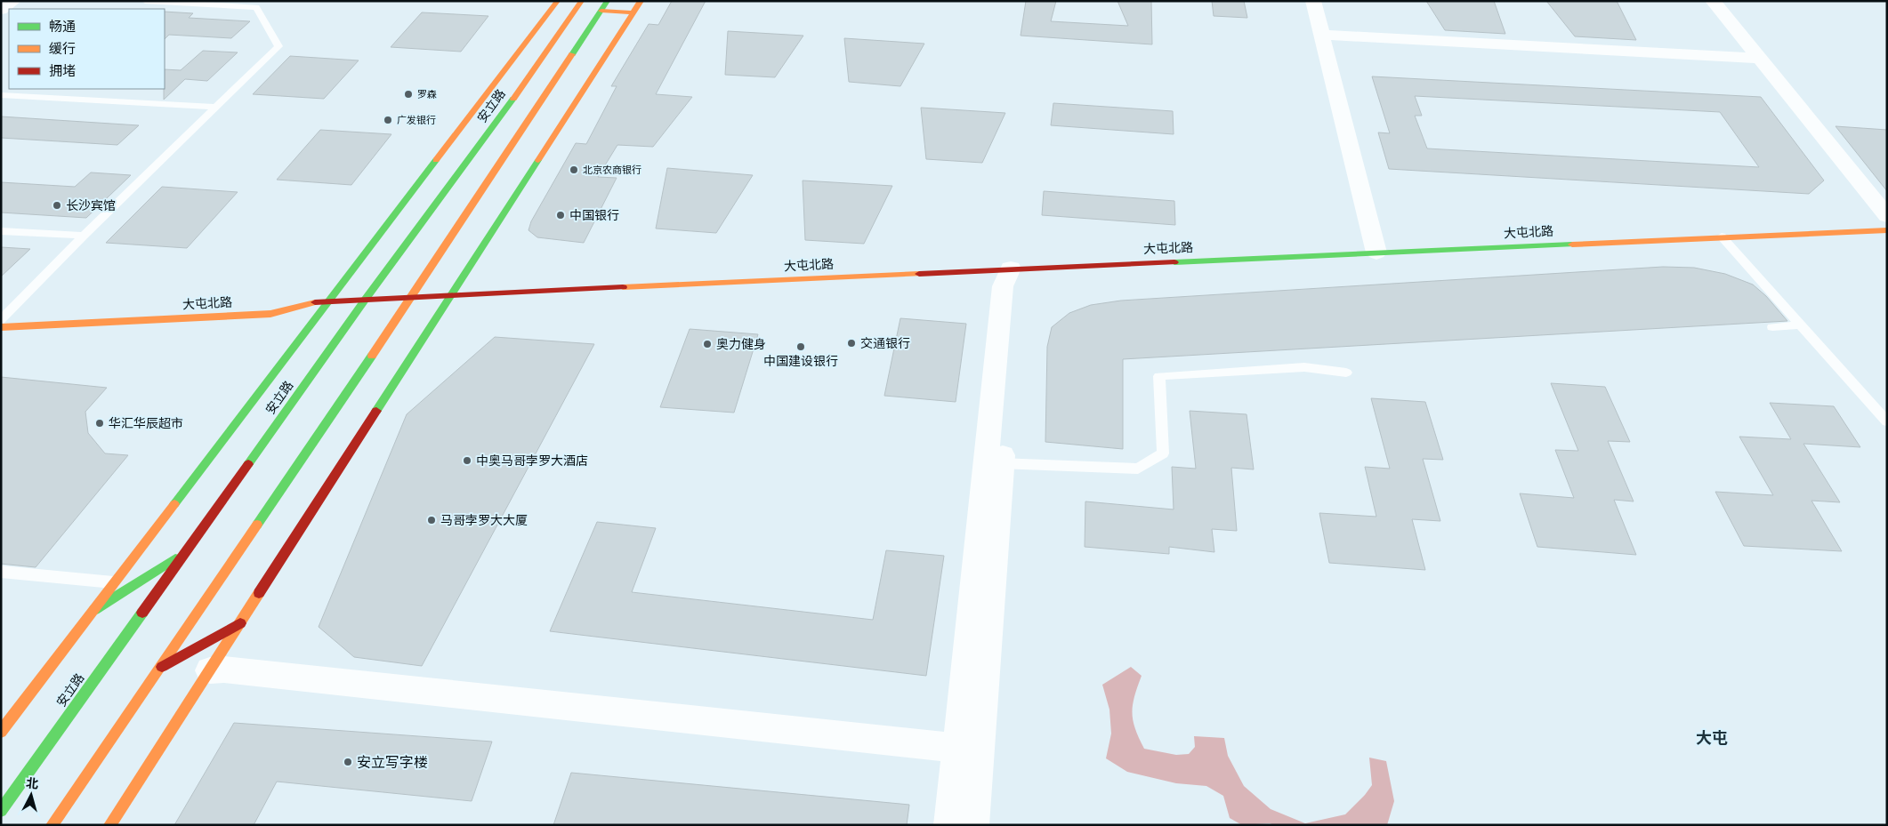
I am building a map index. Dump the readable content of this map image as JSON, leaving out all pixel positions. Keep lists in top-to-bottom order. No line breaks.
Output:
{"streets":{"street":["安立路","大屯北路"]},"crossings":[["安立路","大屯北路"]],"districts":["大屯"],"places":["罗森","广发银行","北京农商银行","长沙宾馆","中国银行","交通银行","奥力健身","中国建设银行","华汇华辰超市","中奥马哥孛罗大酒店","马哥孛罗大大厦","安立写字楼"],"legend":["畅通","缓行","拥堵"],"north":"top"}
